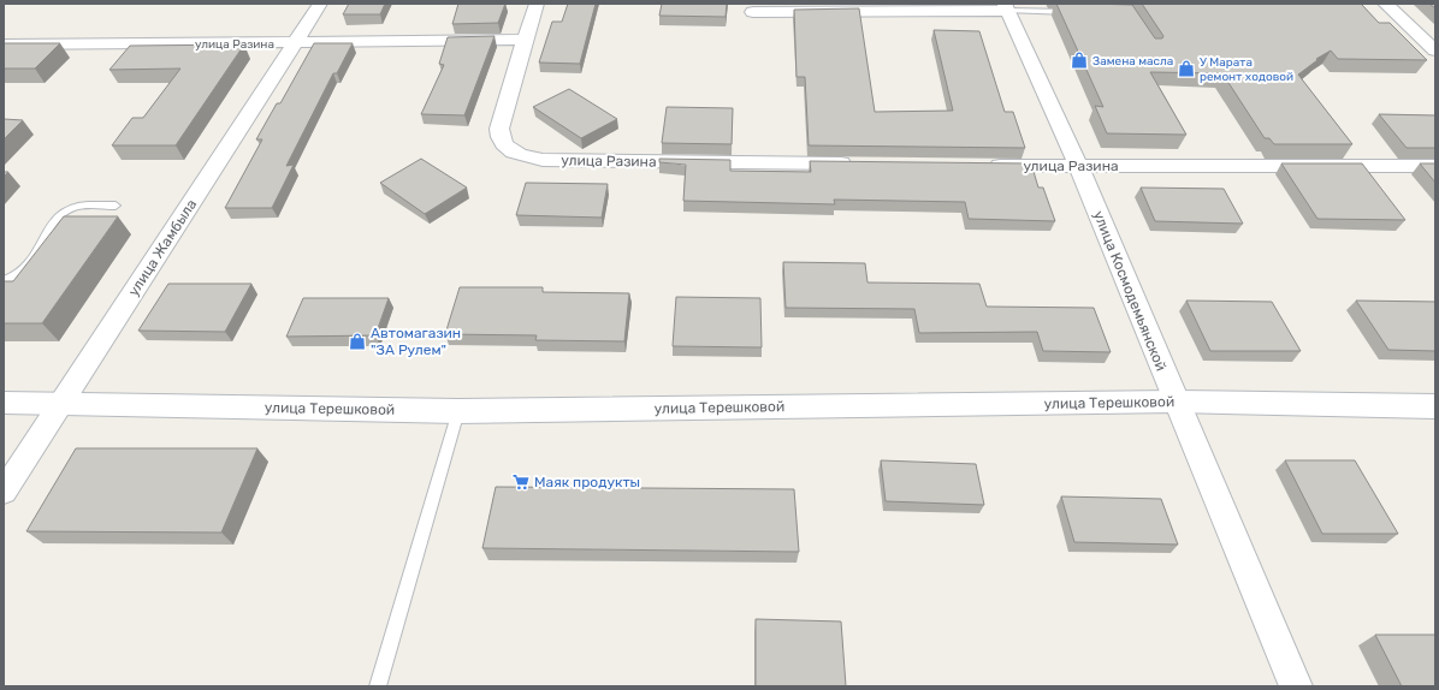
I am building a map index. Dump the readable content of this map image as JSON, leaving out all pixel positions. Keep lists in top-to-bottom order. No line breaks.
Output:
{"streets":{"main road":["улица Терешковой"],"street":["улица Разина","улица Жамбыла","улица Космодемьянской"]},"crossings":[["улица Разина","улица Жамбыла"],["улица Разина","улица Космодемьянской"],["улица Жамбыла","улица Терешковой"],["улица Космодемьянской","улица Терешковой"]],"places":{"shop":["Замена масла","У Марата ремонт ходовой","Автомагазин \"ЗА Рулем\""],"supermarket":["Маяк продукты"]}}
